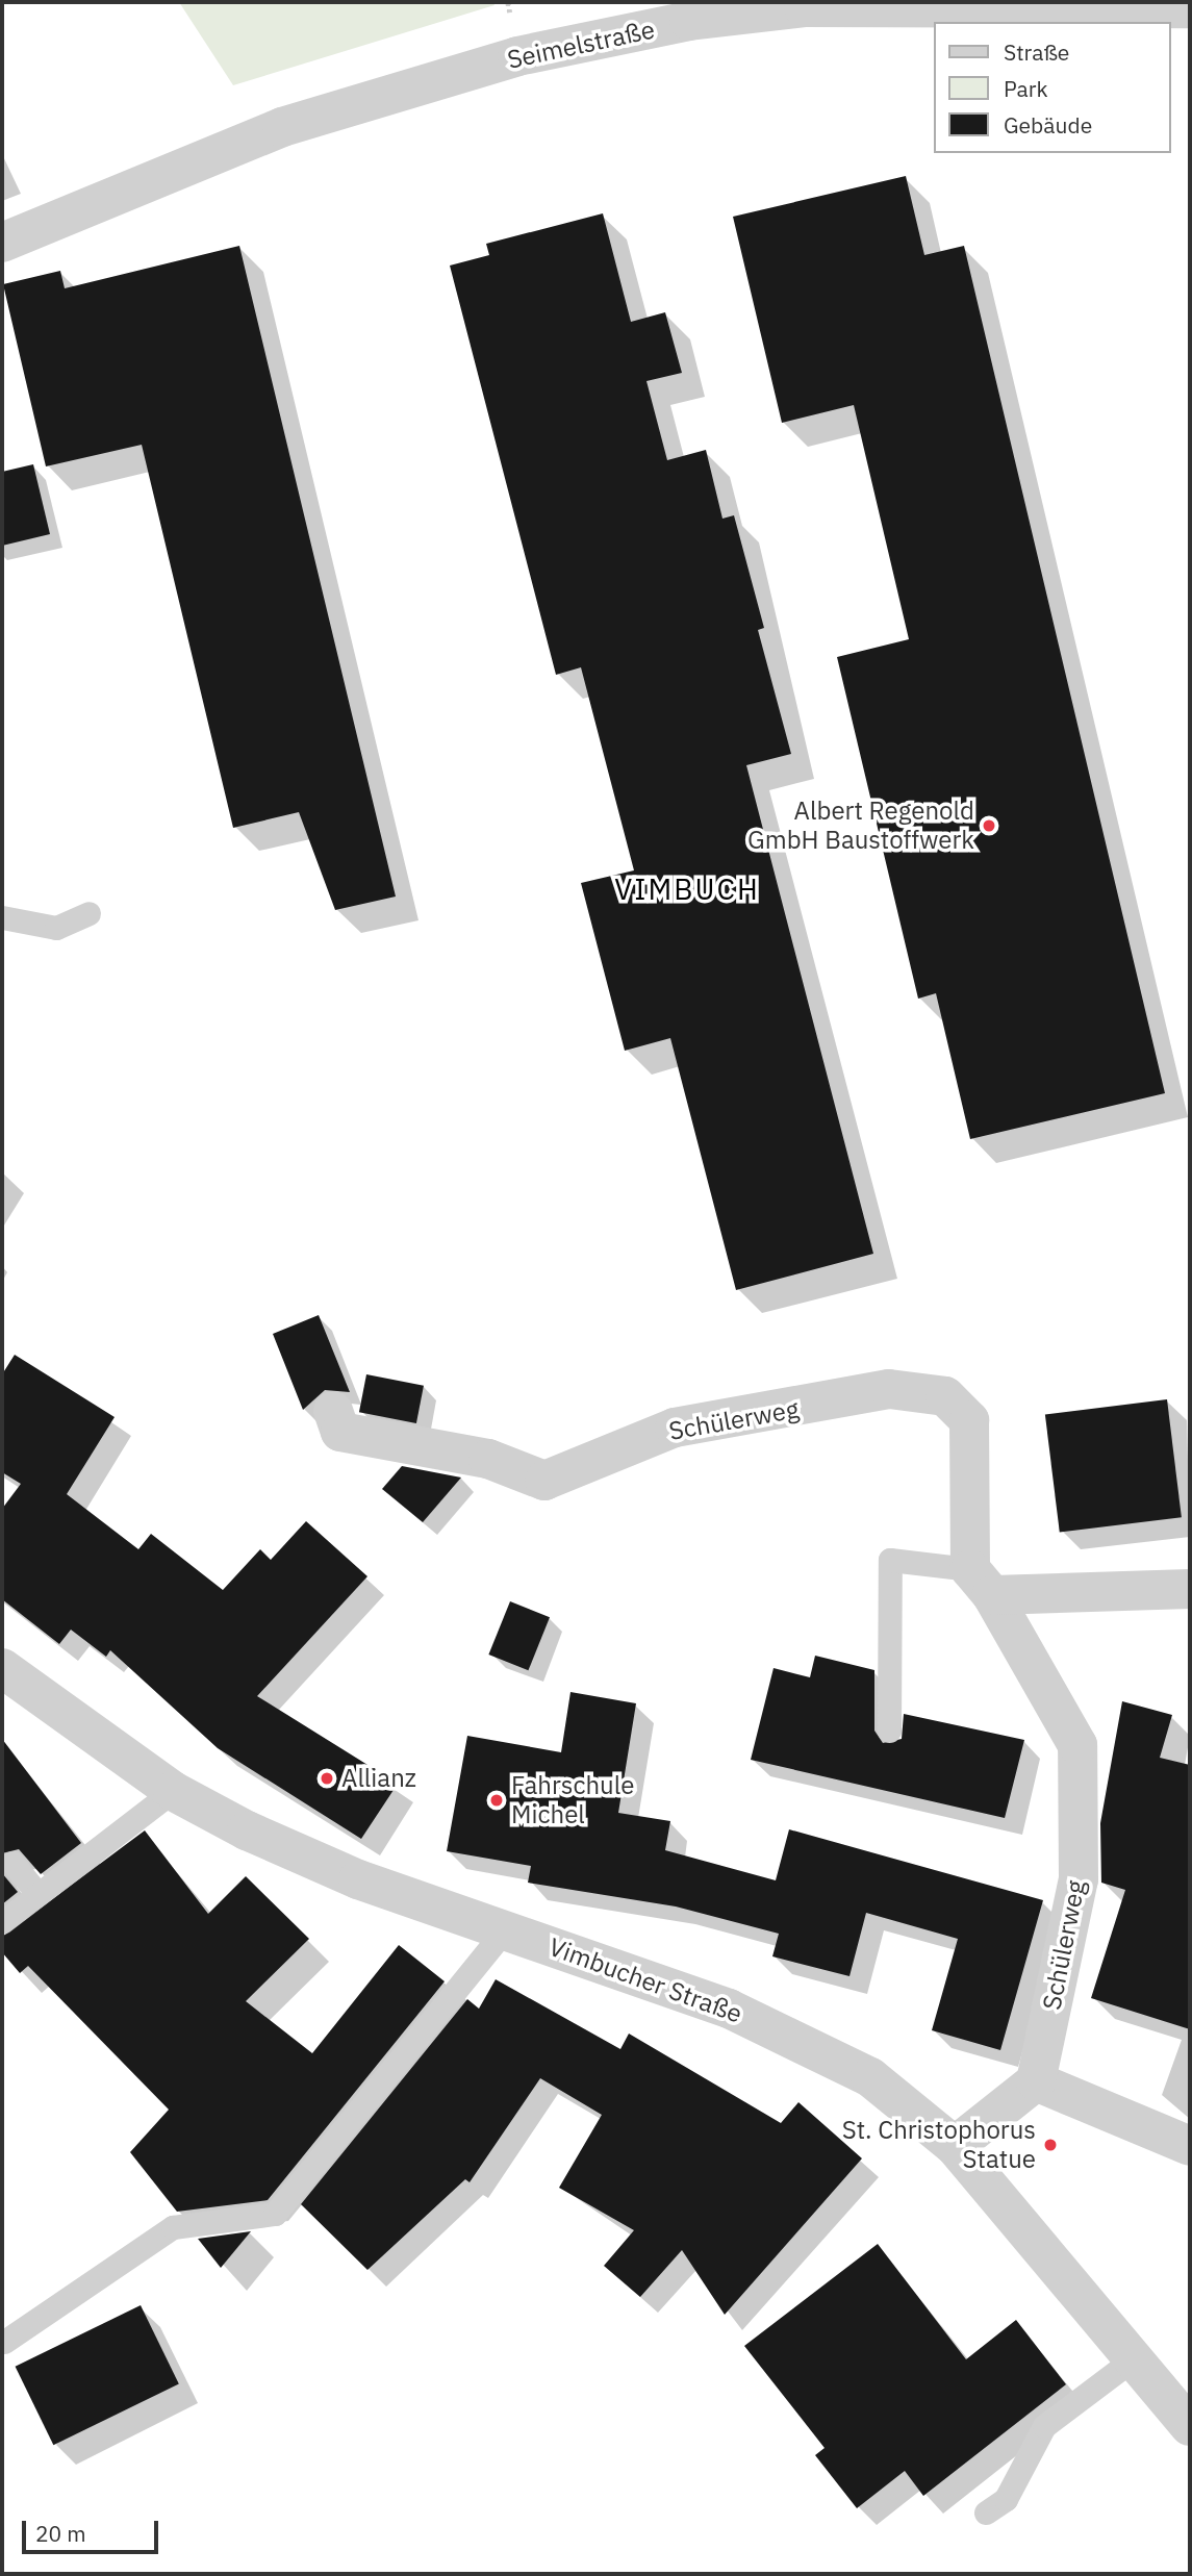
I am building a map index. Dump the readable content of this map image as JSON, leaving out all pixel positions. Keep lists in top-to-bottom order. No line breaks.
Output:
{"streets":{"street":["Seimelstraße","Schülerweg","Vimbucher Straße"]},"districts":["VIMBUCH"],"places":["Albert Regenold GmbH Baustoffwerk","Allianz","Fahrschule Michel","St. Christophorus Statue"],"legend":["Straße","Park","Gebäude"],"scale_bar":"20 m"}
